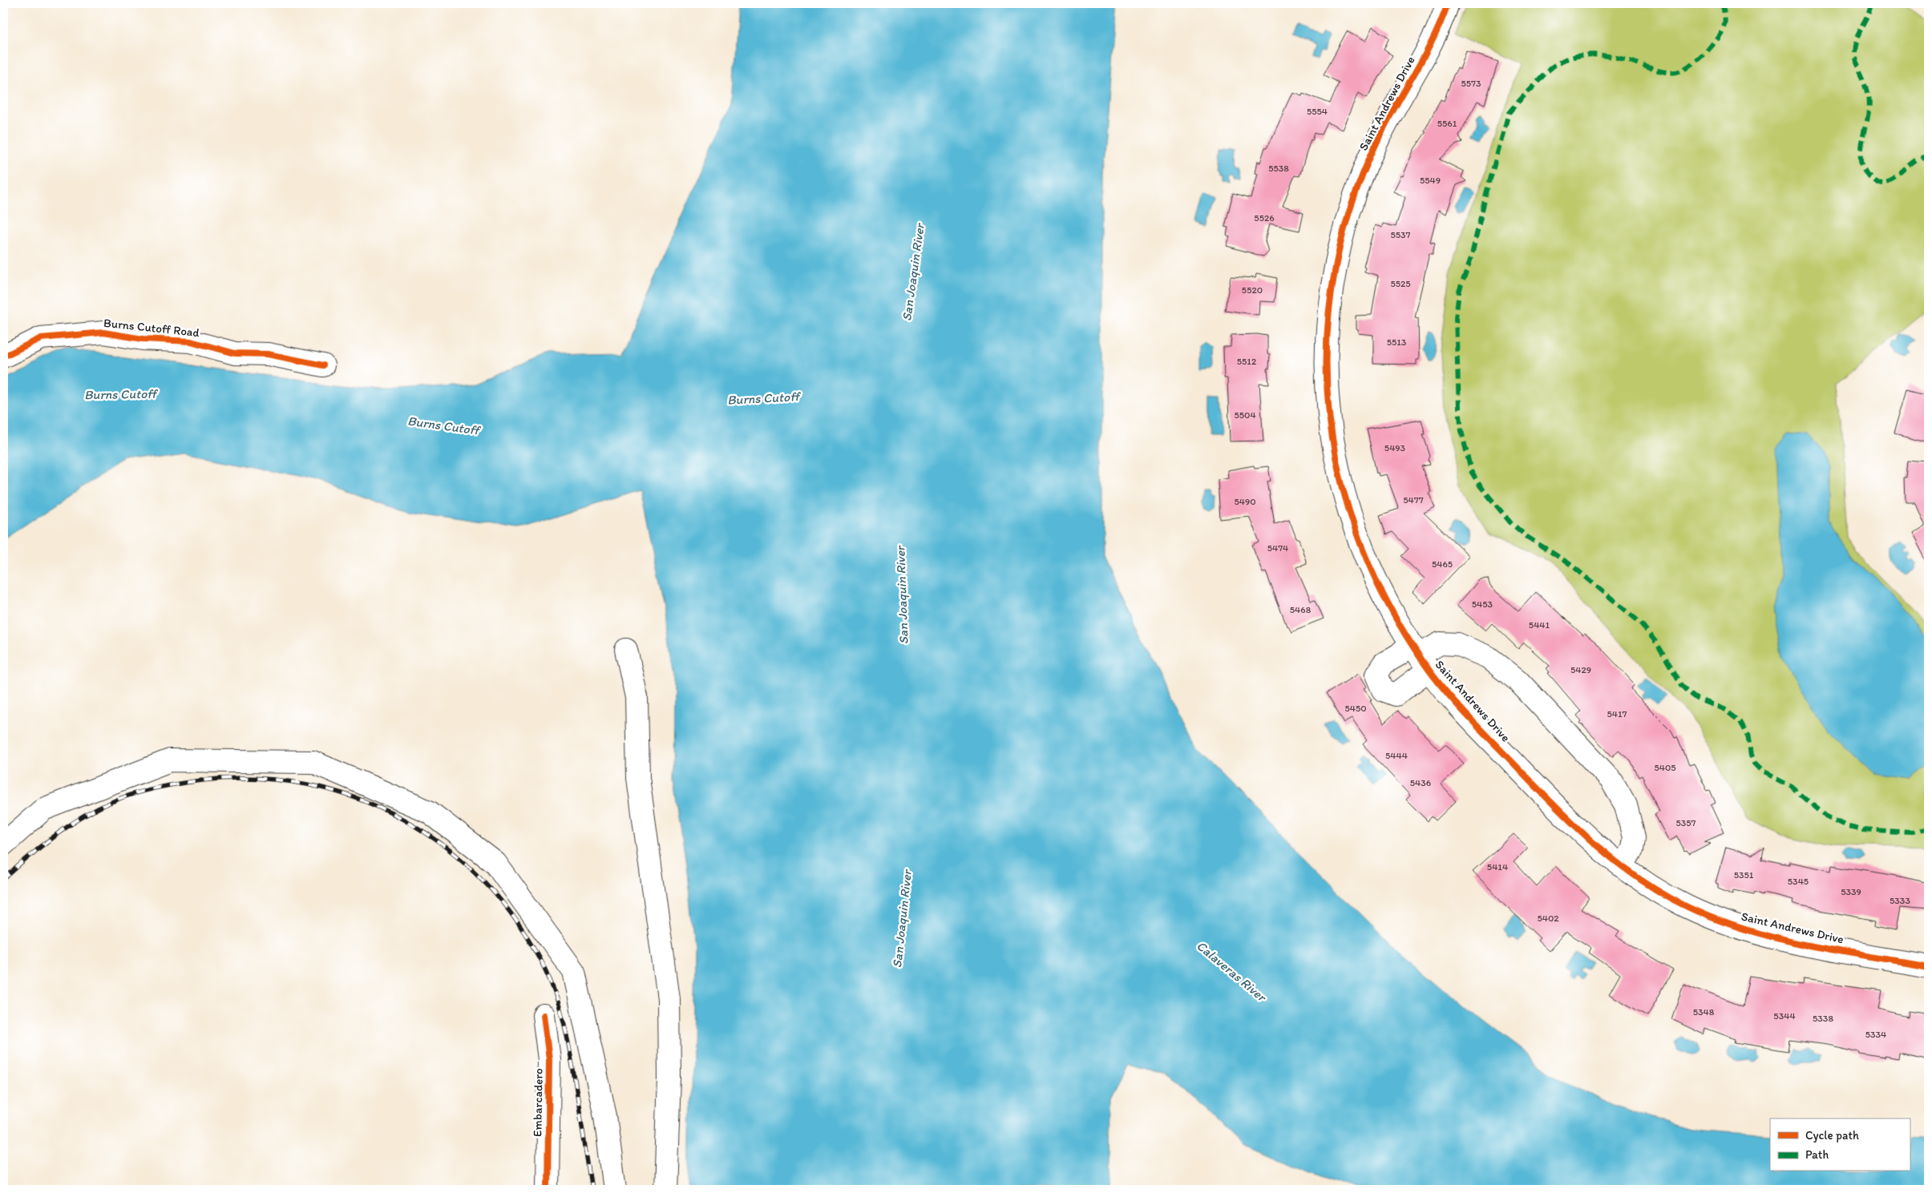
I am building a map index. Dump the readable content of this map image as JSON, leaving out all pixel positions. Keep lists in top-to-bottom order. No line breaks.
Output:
{"streets":{"street":["Saint Andrews Drive","Burns Cutoff Road","Embarcadero"]},"water":["San Joaquin River","Burns Cutoff","Calaveras River"],"house_numbers":["5573","5554","5561","5538","5549","5526","5537","5525","5520","5513","5512","5504","5493","5477","5490","5474","5465","5453","5468","5441","5429","5450","5417","5444","5405","5436","5357","5414","5351","5345","5339","5333","5402","5348","5344","5338","5334"],"legend":["Cycle path","Path"]}
